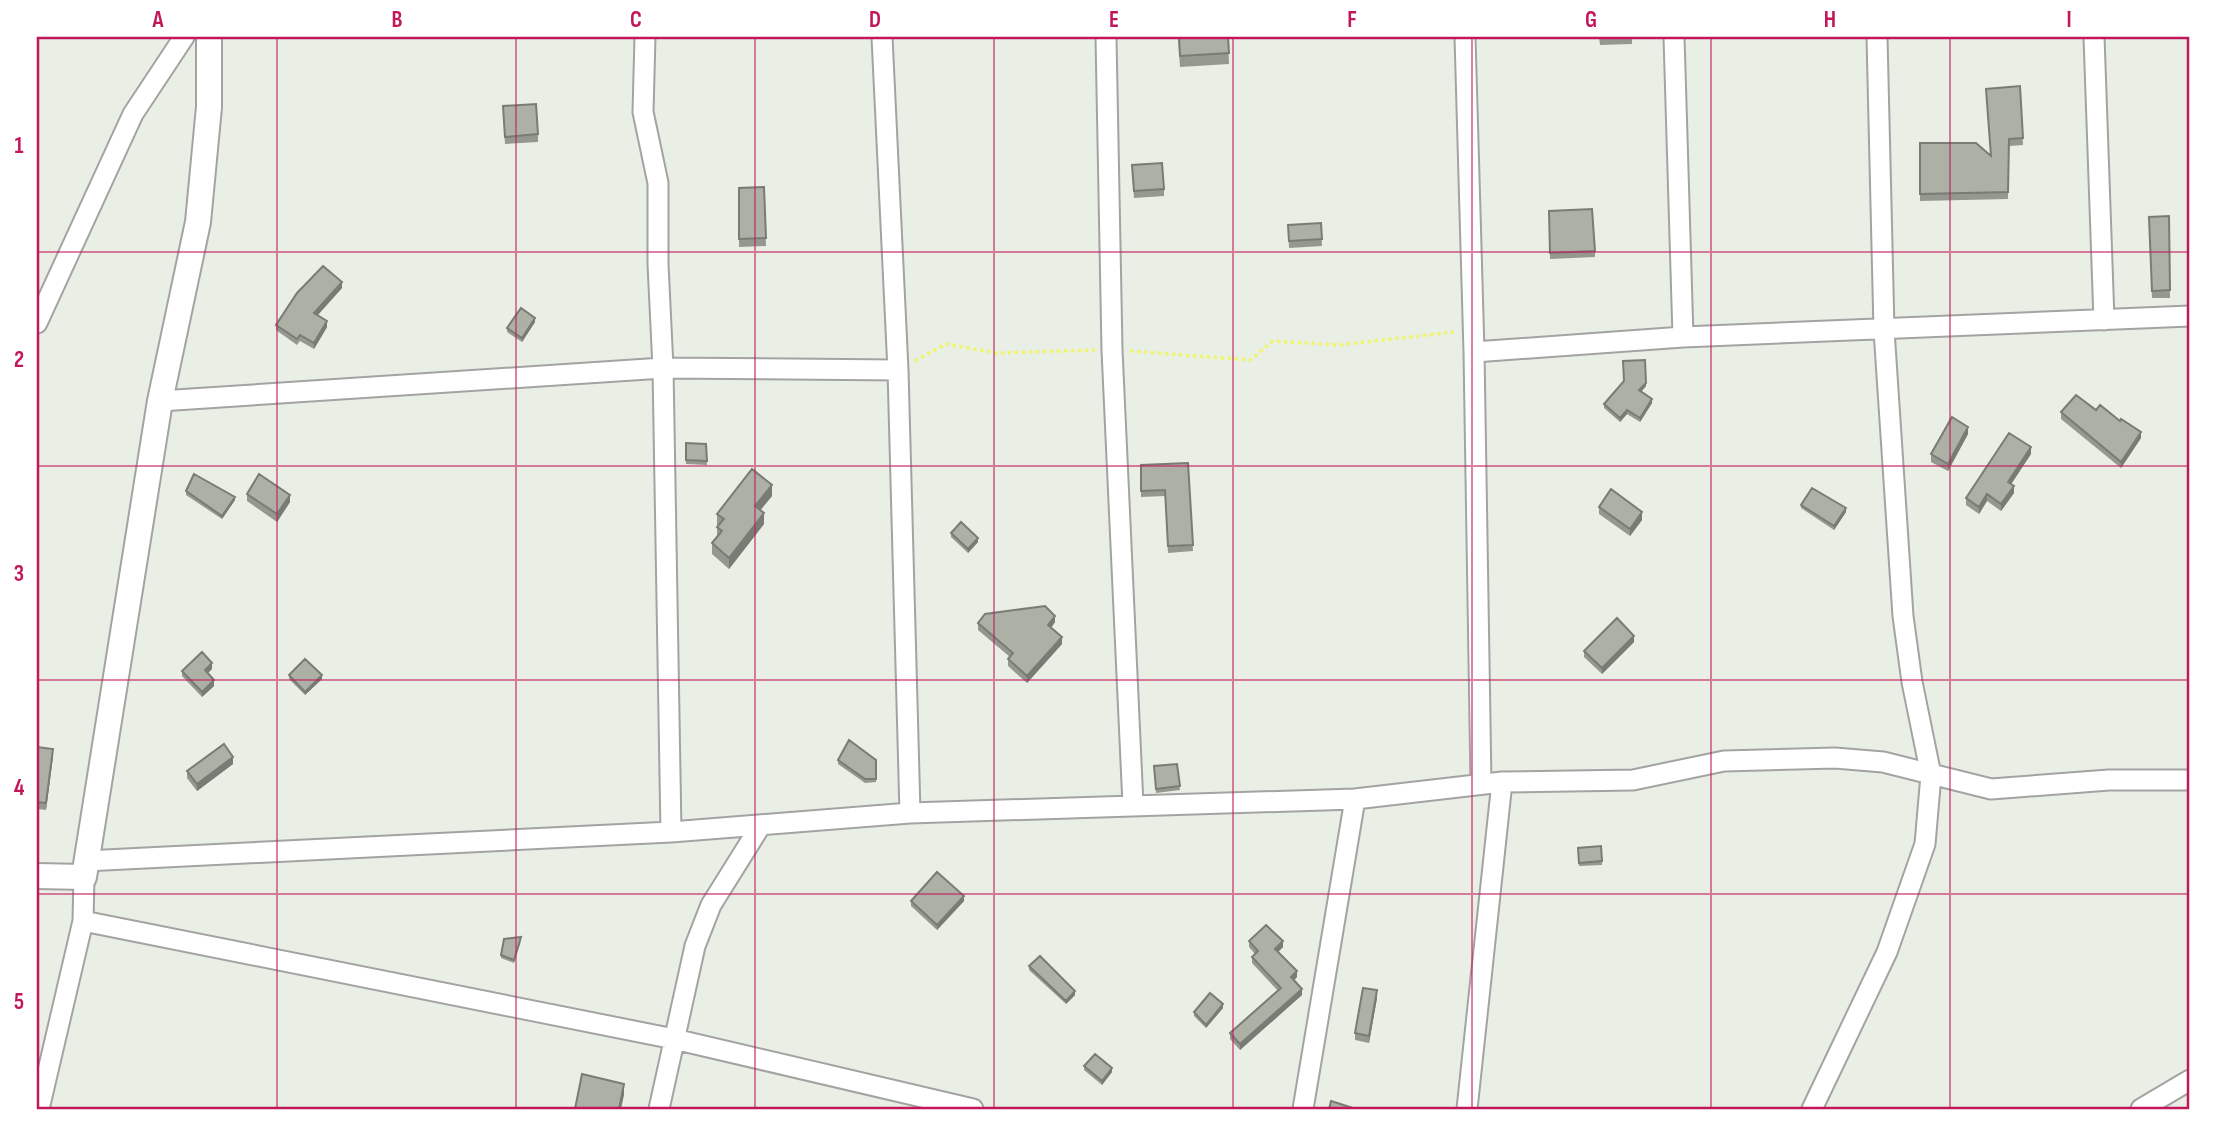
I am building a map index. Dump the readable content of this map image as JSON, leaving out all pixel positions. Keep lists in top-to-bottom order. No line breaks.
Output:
{"grid":{"columns":["A","B","C","D","E","F","G","H","I"],"rows":["1","2","3","4","5"]}}
